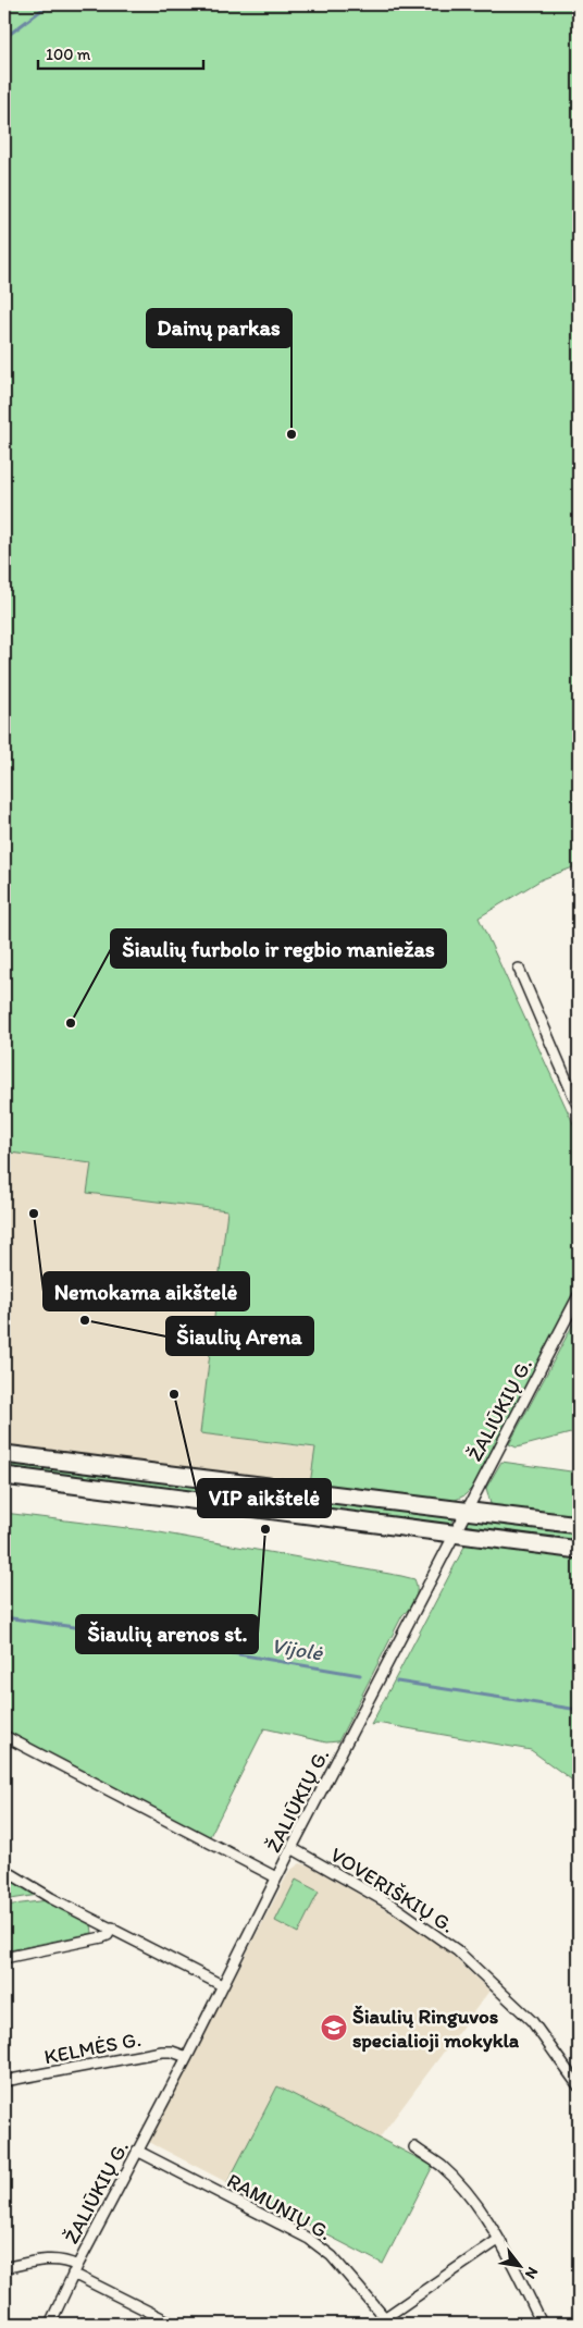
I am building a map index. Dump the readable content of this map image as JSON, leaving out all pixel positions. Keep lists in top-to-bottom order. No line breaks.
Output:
{"streets":{"street":["ŽALIŪKIŲ G.","VOVERIŠKIŲ G.","KELMĖS G.","RAMUNIŲ G."]},"crossings":[["ŽALIŪKIŲ G.","VOVERIŠKIŲ G."],["ŽALIŪKIŲ G.","KELMĖS G."],["ŽALIŪKIŲ G.","RAMUNIŲ G."]],"water":["Vijolė"],"places":{"other":["Dainų parkas","Šiaulių furbolo ir regbio maniežas","Nemokama aikštelė","Šiaulių Arena","VIP aikštelė","Šiaulių arenos st."],"school or university":["Šiaulių Ringuvos specialioji mokykla"]},"scale_bar":"100 m","north":"bottom right"}
